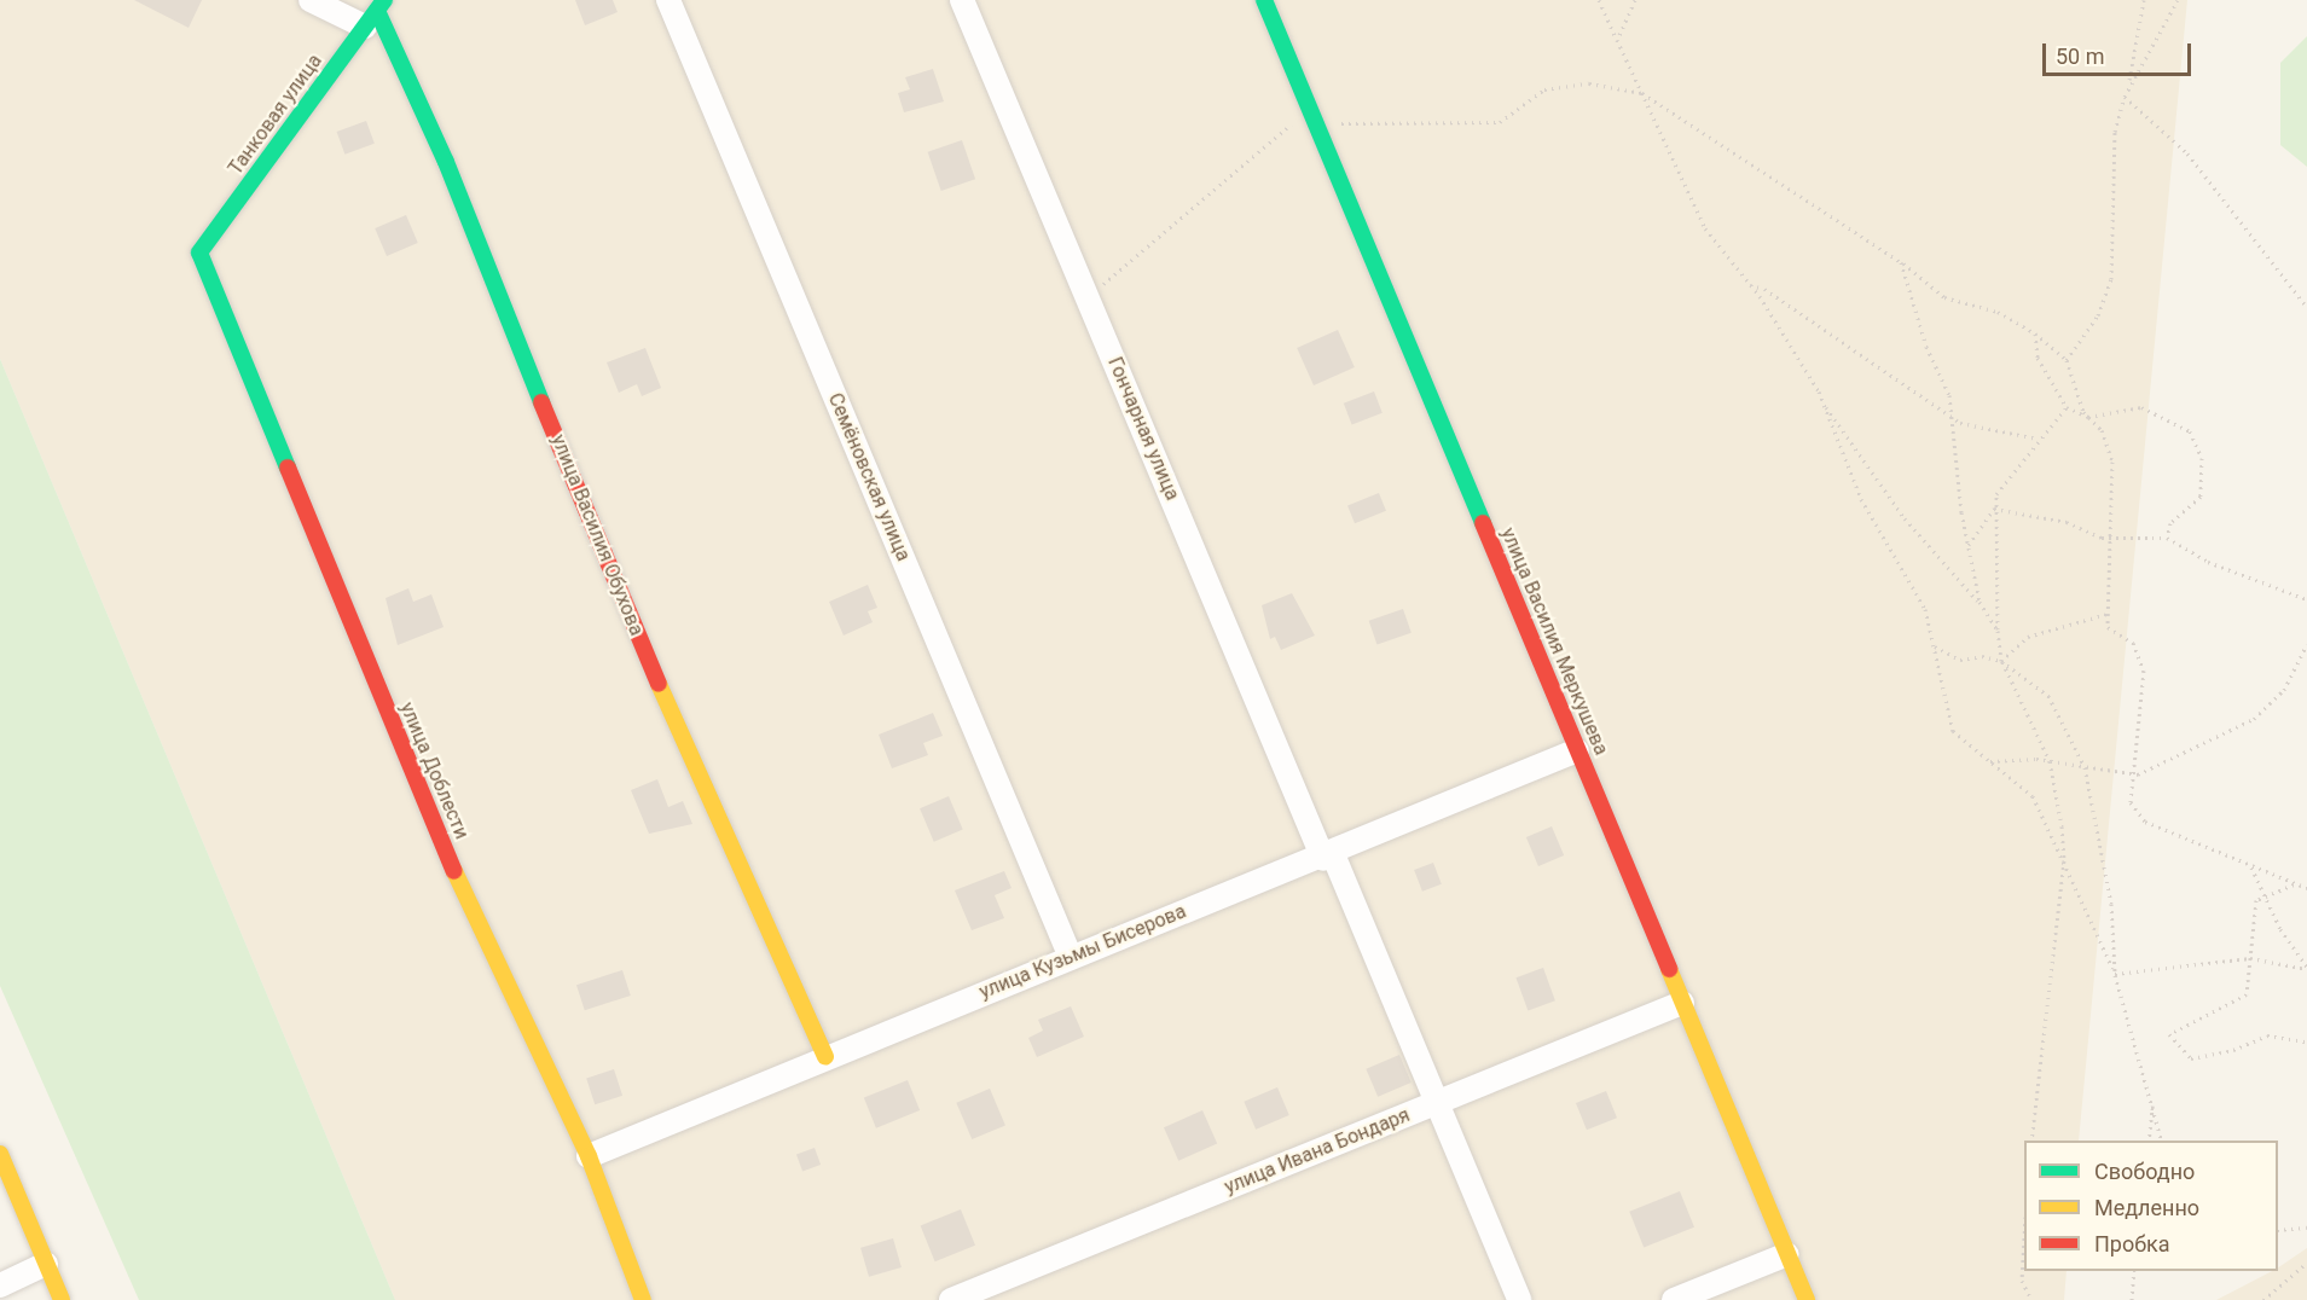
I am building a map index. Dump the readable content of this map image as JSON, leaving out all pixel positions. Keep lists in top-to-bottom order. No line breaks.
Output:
{"streets":{"street":["Танковая улица","Гончарная улица","Семёновская улица","улица Василия Обухова","улица Василия Меркушева","улица Доблести","улица Кузьмы Бисерова","улица Ивана Бондаря"]},"crossings":[["Танковая улица","улица Василия Обухова"],["Танковая улица","улица Доблести"],["Гончарная улица","улица Кузьмы Бисерова"],["Гончарная улица","улица Ивана Бондаря"],["Семёновская улица","улица Кузьмы Бисерова"],["улица Василия Обухова","улица Кузьмы Бисерова"],["улица Василия Меркушева","улица Кузьмы Бисерова"],["улица Василия Меркушева","улица Ивана Бондаря"],["улица Доблести","улица Кузьмы Бисерова"]],"legend":["Свободно","Медленно","Пробка"],"scale_bar":"50 m"}
